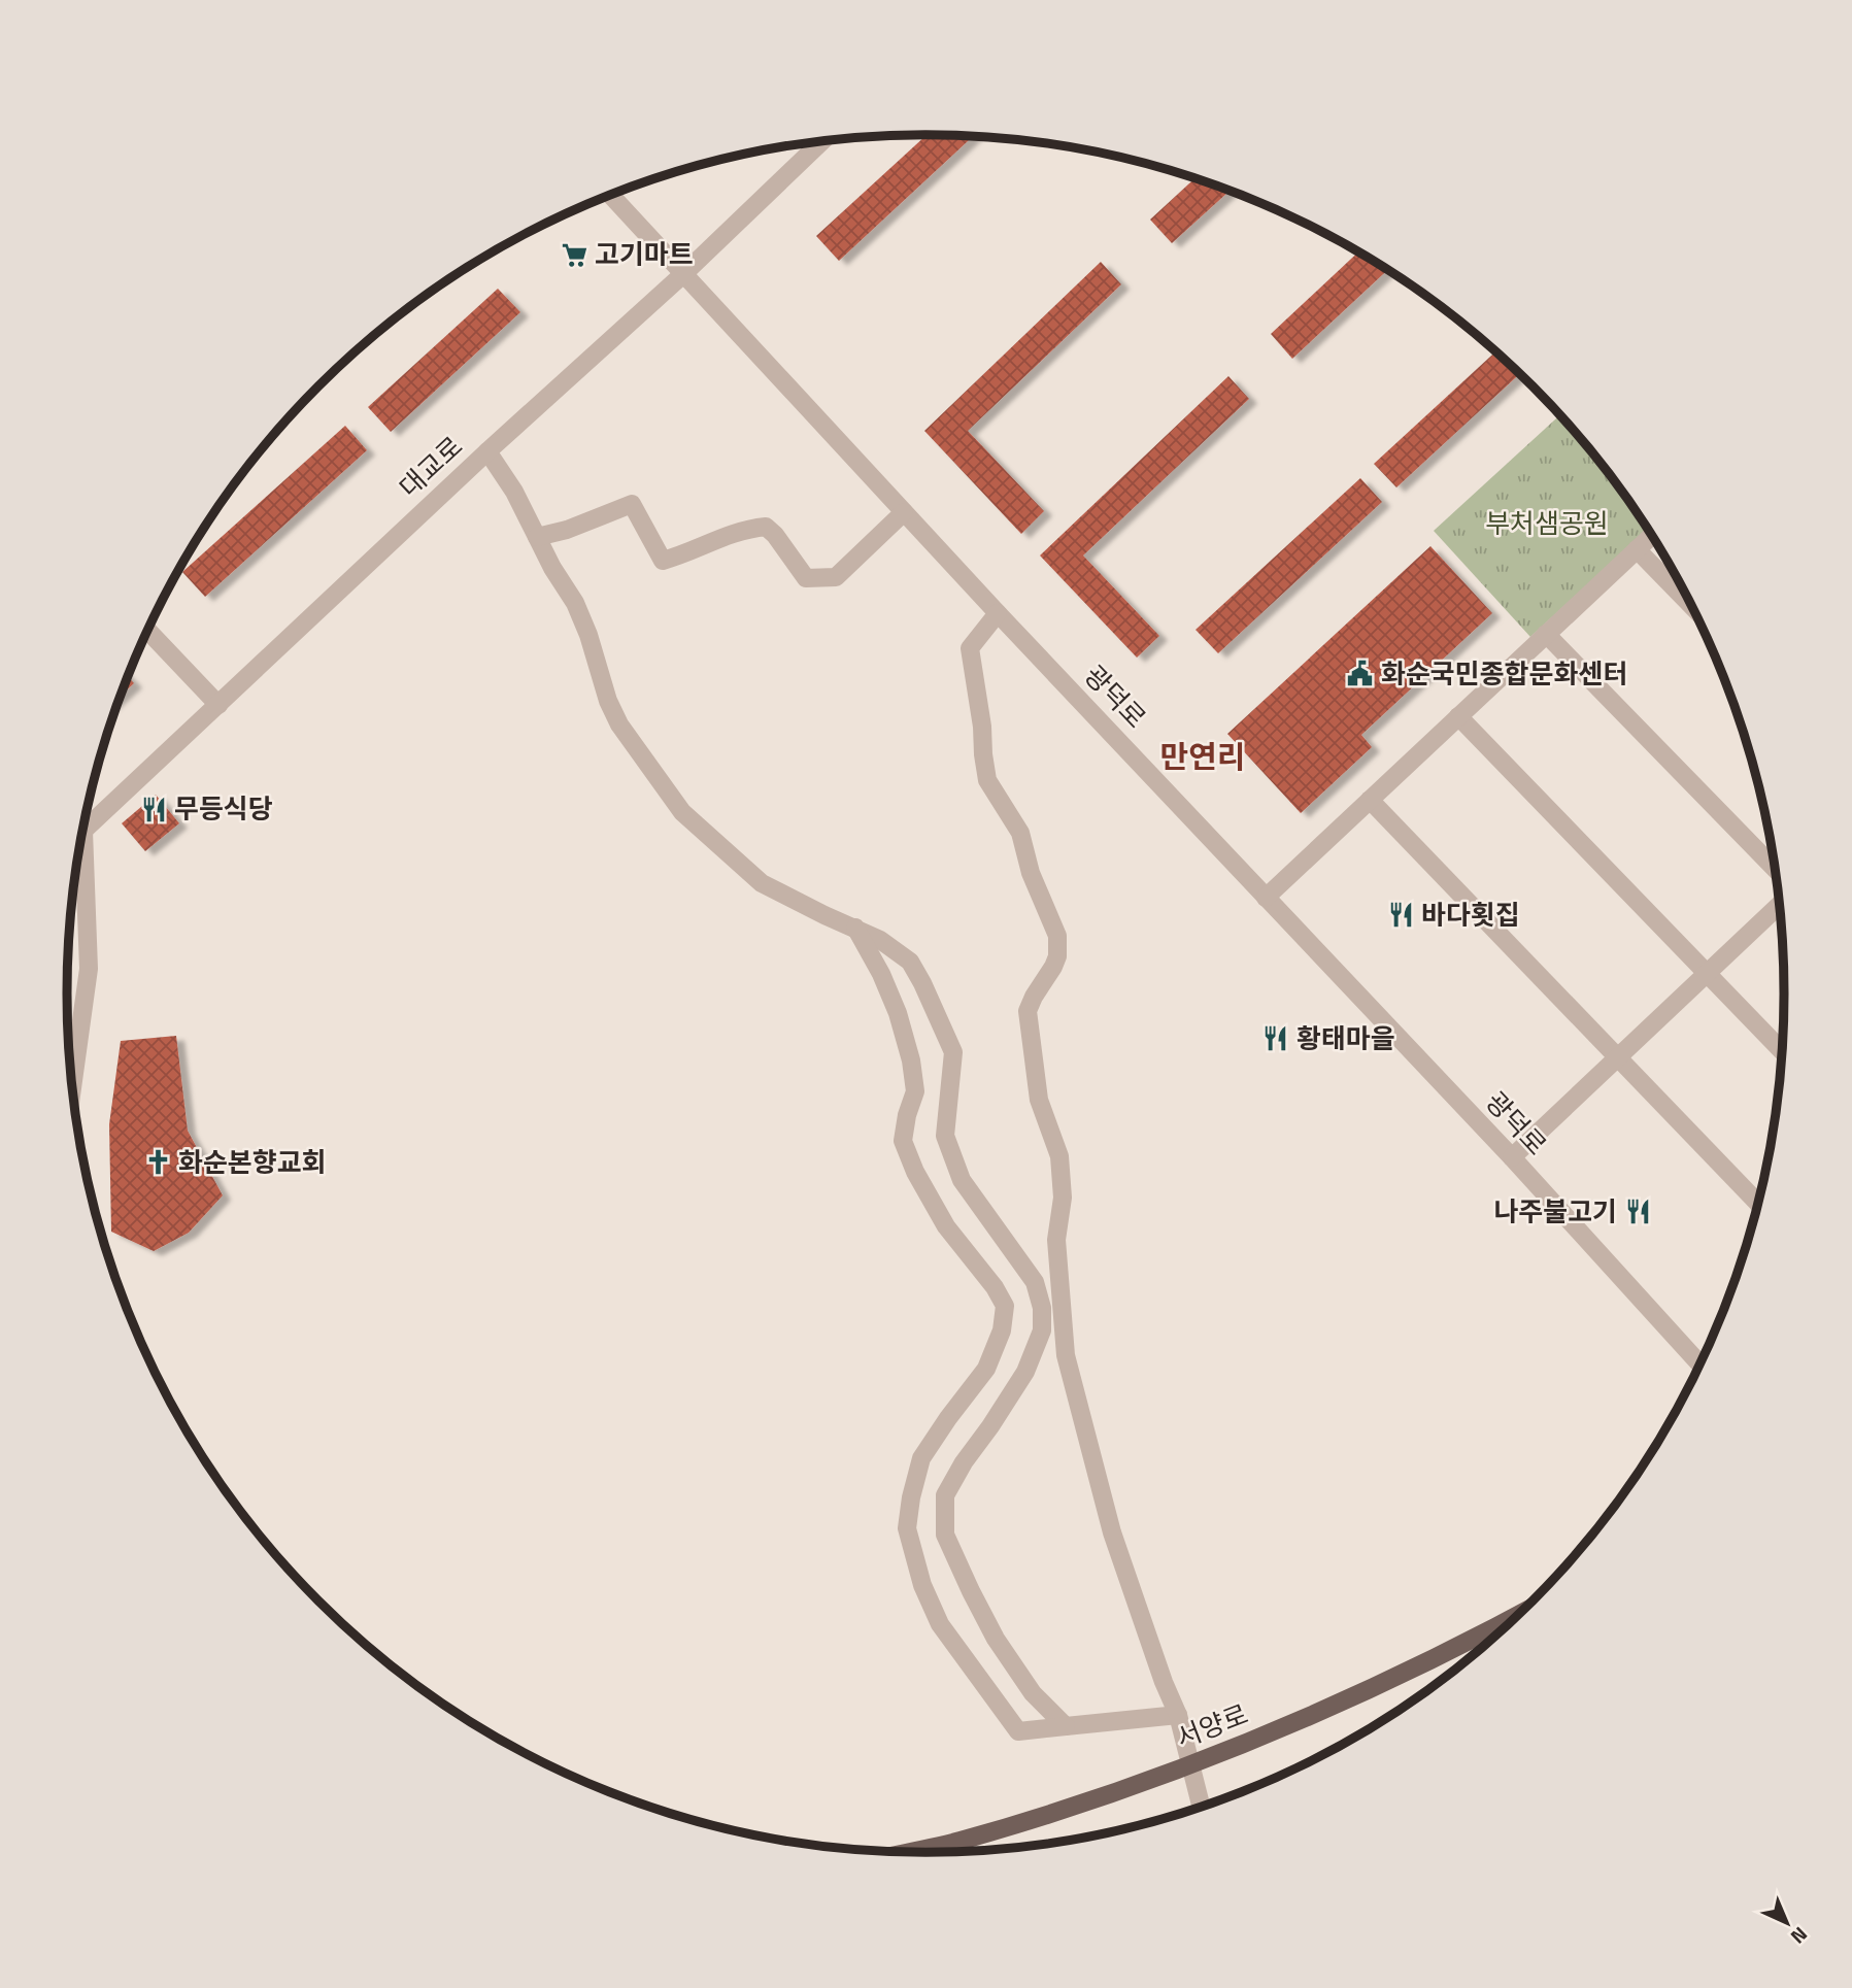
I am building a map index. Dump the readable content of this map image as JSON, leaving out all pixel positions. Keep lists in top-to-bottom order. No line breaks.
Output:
{"streets":{"main road":["서양로"],"street":["대교로","광덕로"]},"crossings":[["대교로","광덕로"]],"districts":["만연리"],"parks":["부처샘공원"],"places":{"supermarket":["고기마트"],"public building":["화순국민종합문화센터"],"restaurant":["무등식당","바다횟집","황태마을","나주불고기"],"church":["화순본향교회"]},"north":"bottom right"}
